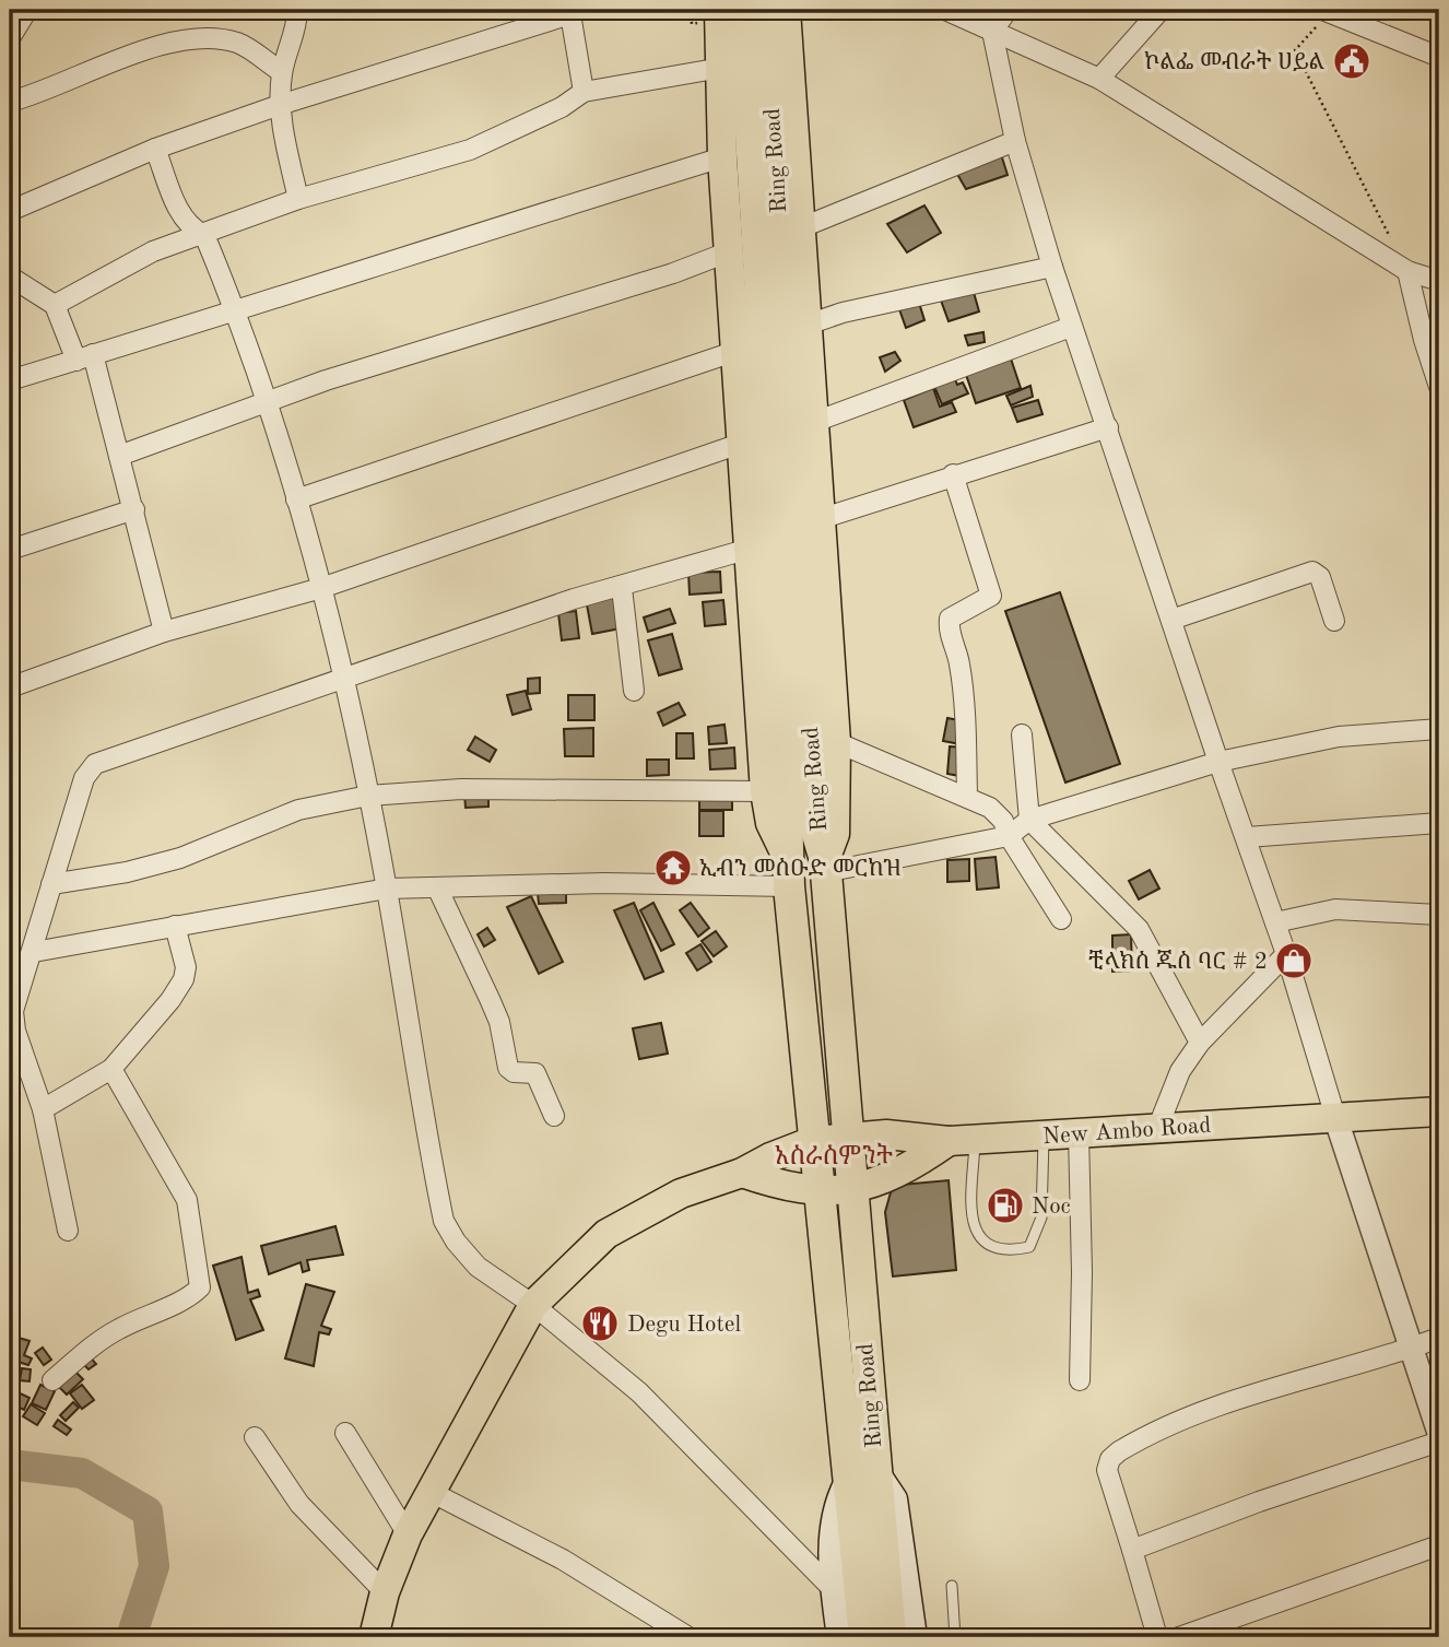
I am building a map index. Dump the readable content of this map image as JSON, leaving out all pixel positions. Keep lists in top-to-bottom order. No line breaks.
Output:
{"streets":{"highway":["Ring Road"],"main road":["New Ambo Road"]},"crossings":[["Ring Road","New Ambo Road"]],"districts":["አስራስምንት"],"places":{"public building":["ኮልፌ መብራት ሀይል"],"temple":["ኢብን መስዑድ መርከዝ"],"shop":["ቺላክስ ጁስ ባር # 2"],"fuel station":["Noc"],"restaurant":["Degu Hotel"]}}
